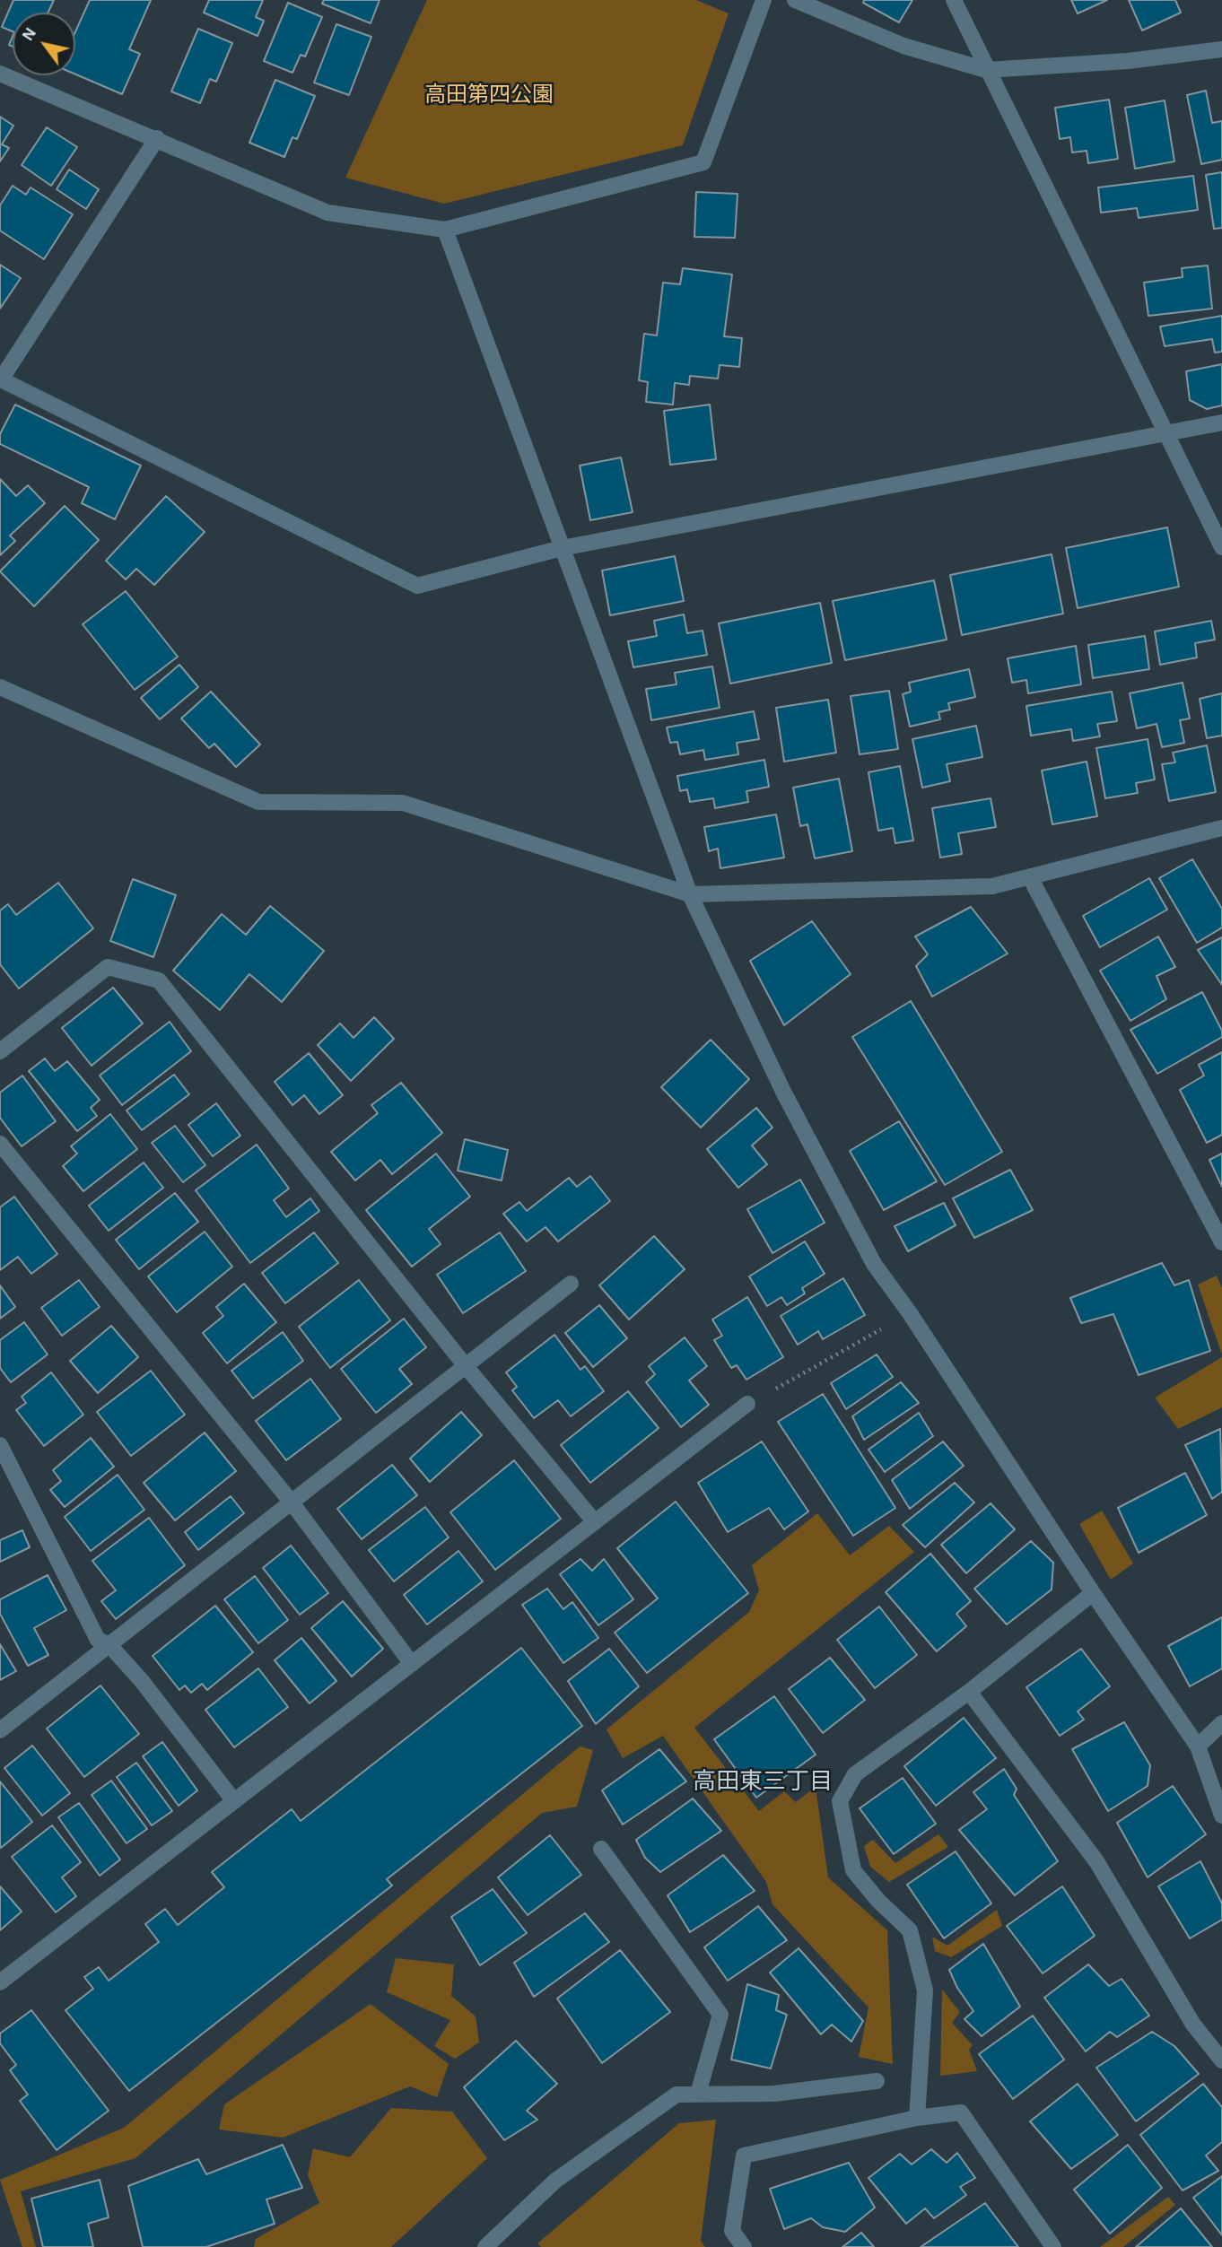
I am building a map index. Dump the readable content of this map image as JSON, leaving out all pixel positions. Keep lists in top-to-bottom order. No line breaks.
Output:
{"districts":["高田東三丁目"],"parks":["高田第四公園"],"north":"top left"}
